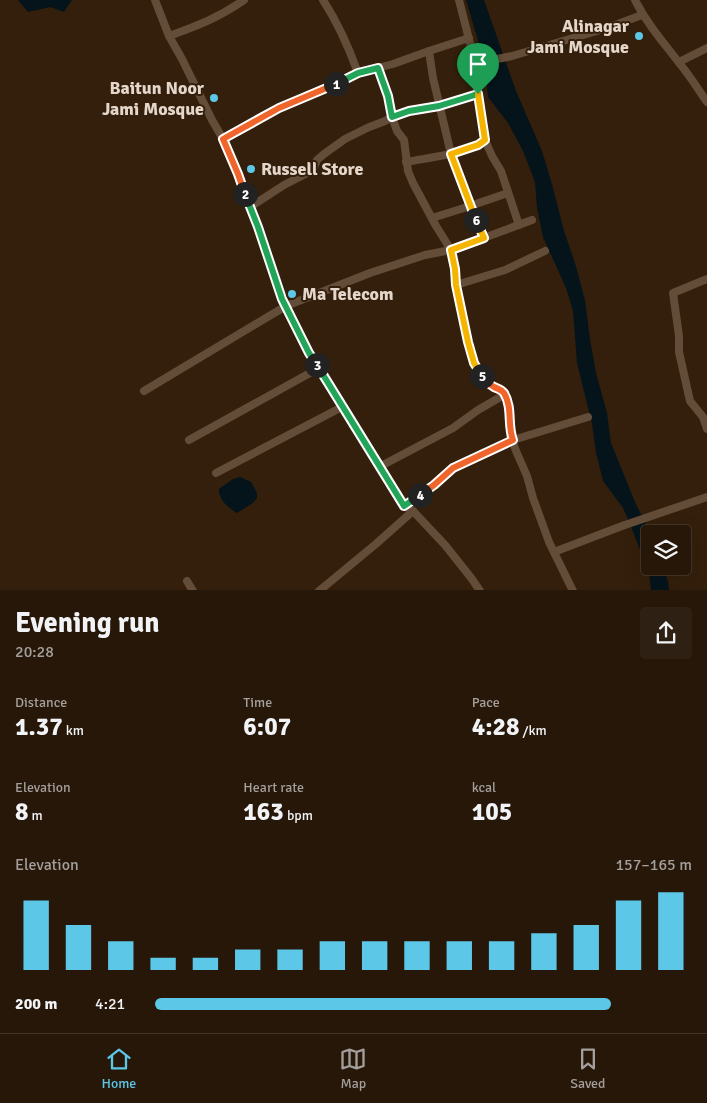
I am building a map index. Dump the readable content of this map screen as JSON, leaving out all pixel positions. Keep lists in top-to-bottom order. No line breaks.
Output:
{"places":["Alinagar Jami Mosque","Baitun Noor Jami Mosque","Russell Store","Ma Telecom"],"page":{"pins":["1","2","6","3","5","4"],"heading":["Evening run","20:28"],"stats":[["Distance","1.37 km"],["Time","6:07"],["Pace","4:28 /km"],["Elevation","8 m"],["Heart rate","163 bpm"],["kcal","105"]],"chart":["Elevation","157–165 m"],"list":[{"name":"200 m","note":"4:21"}],"tabs":["Home","Map","Saved"]}}
